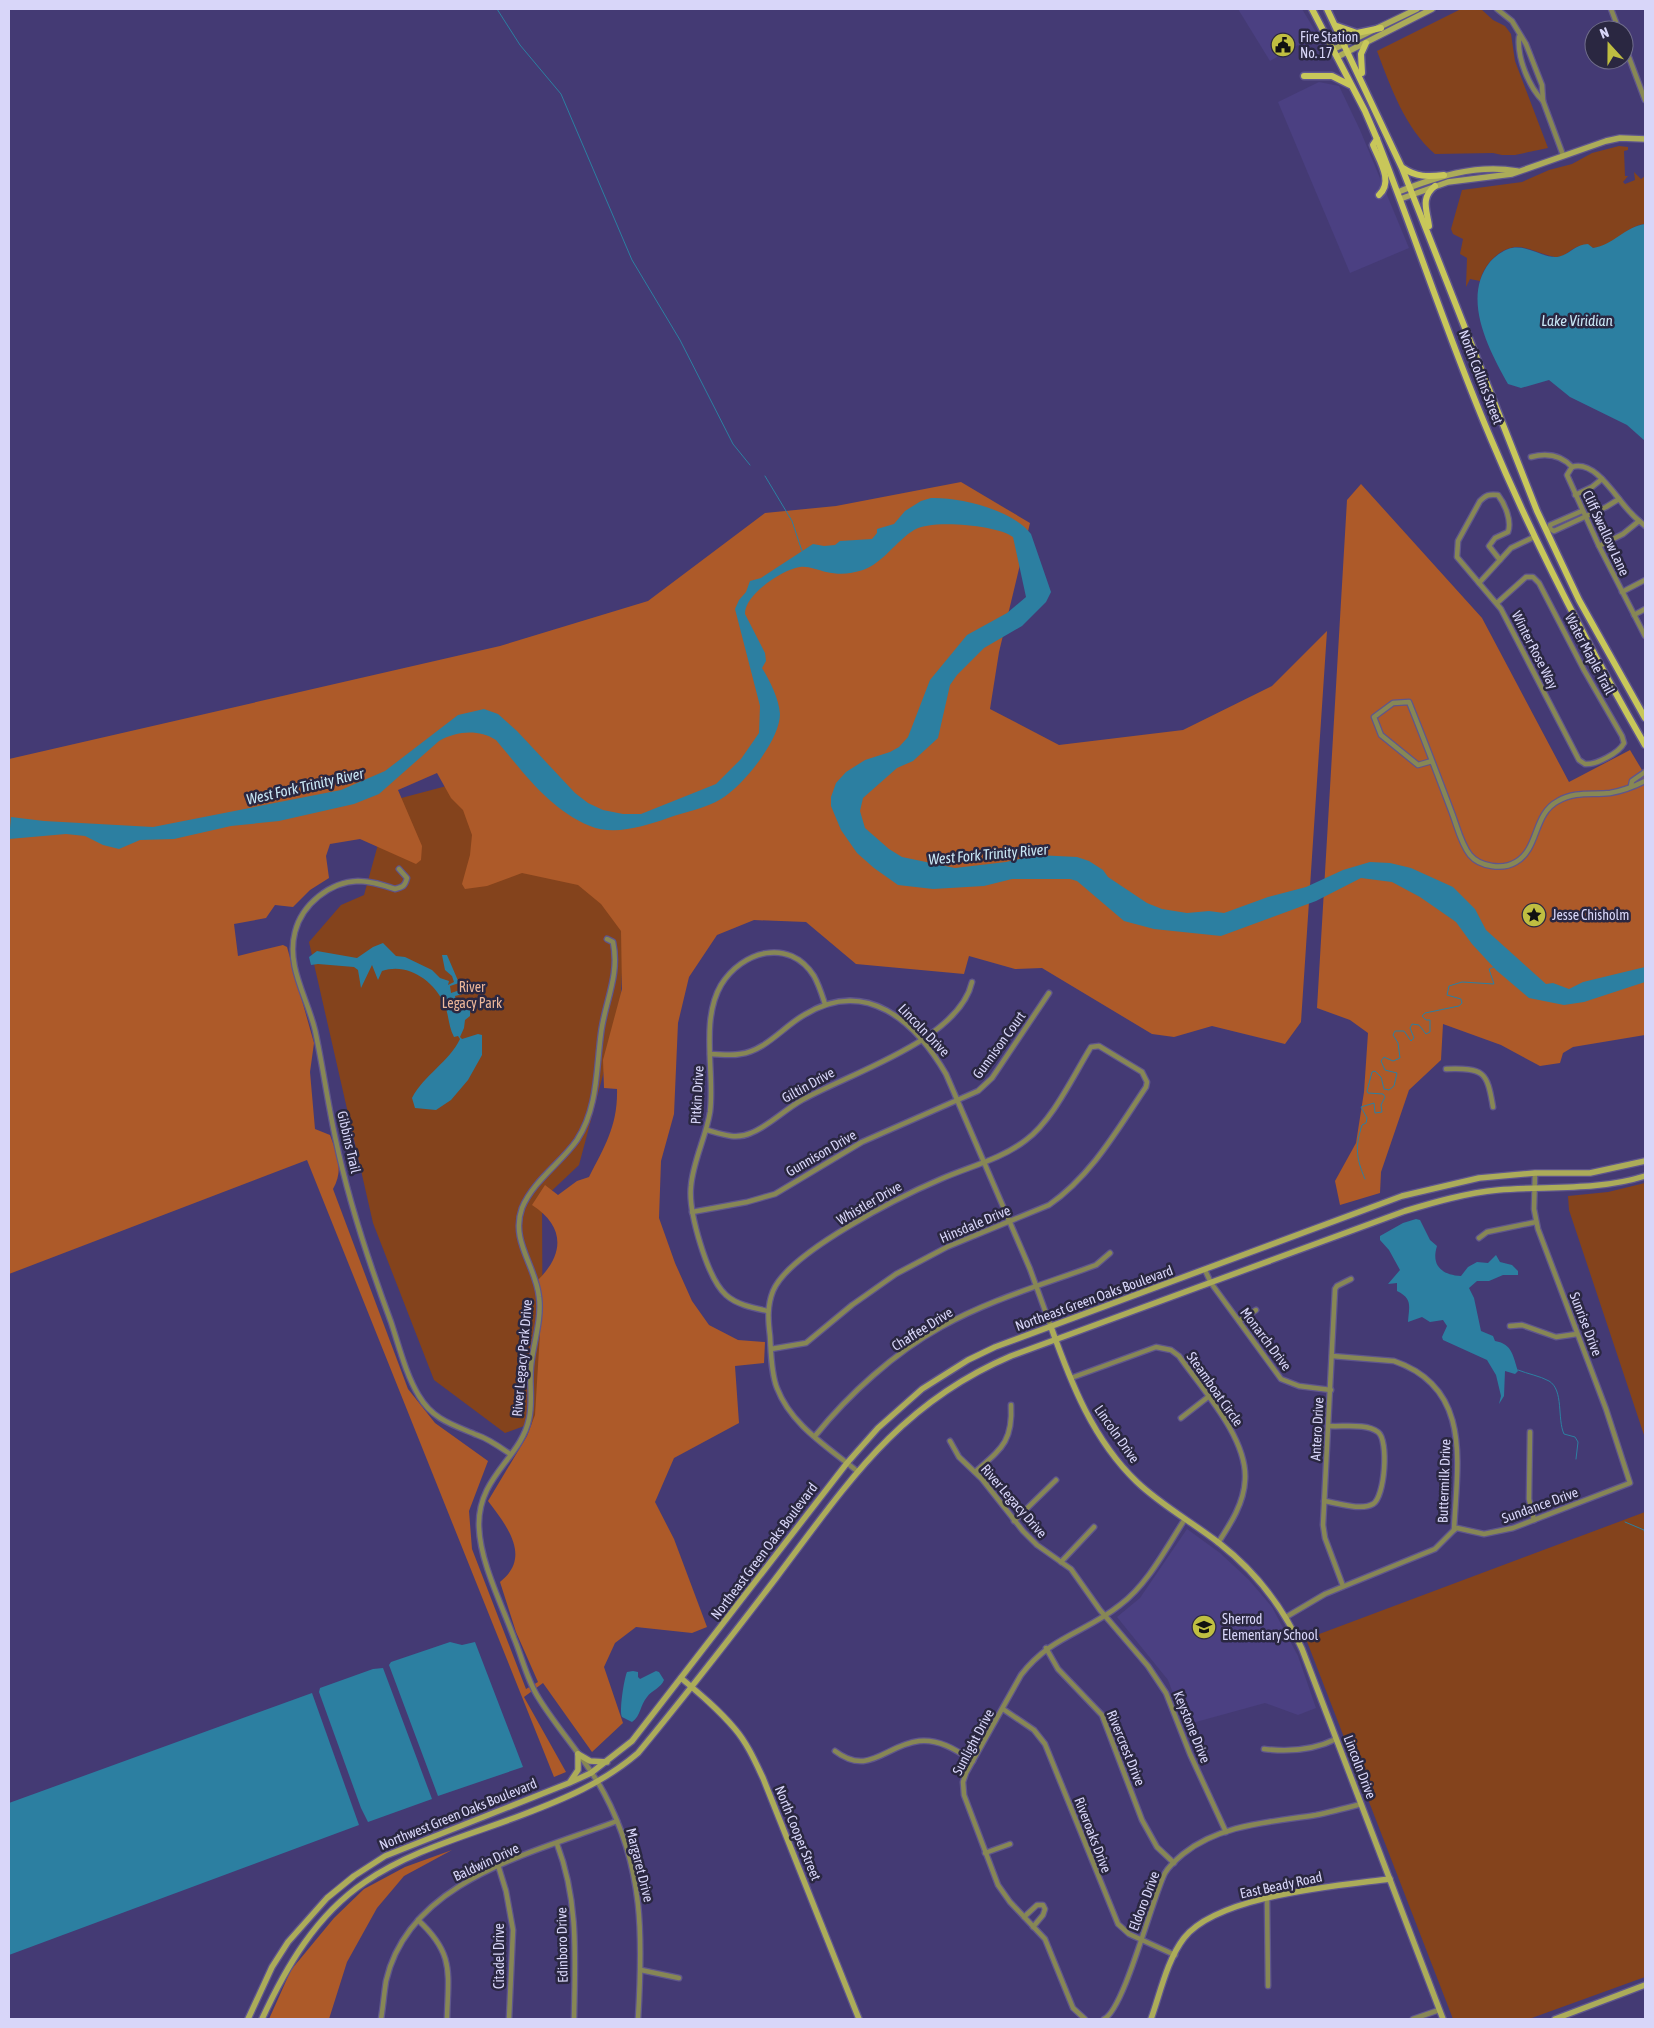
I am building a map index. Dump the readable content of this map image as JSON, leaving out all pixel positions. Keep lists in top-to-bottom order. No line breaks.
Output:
{"streets":{"main road":["North Collins Street","Lincoln Drive","Northeast Green Oaks Boulevard","Northwest Green Oaks Boulevard","North Cooper Street","East Beady Road"],"street":["Cliff Swallow Lane","Winter Rose Way","Water Maple Trail","Gunnison Court","Giltin Drive","Pitkin Drive","Gibbins Trail","Gunnison Drive","Whistler Drive","Hinsdale Drive","Sunrise Drive","Chaffee Drive","Monarch Drive","River Legacy Park Drive","Steamboat Circle","Antero Drive","Buttermilk Drive","River Legacy Drive","Sundance Drive","Keystone Drive","Sunlight Drive","Rivercrest Drive","Riveroaks Drive","Baldwin Drive","Margaret Drive","Eldoro Drive","Edinboro Drive","Citadel Drive"]},"crossings":[["Winter Rose Way","Water Maple Trail"],["Lincoln Drive","Gunnison Court"],["Lincoln Drive","Giltin Drive"],["Lincoln Drive","Pitkin Drive"],["Lincoln Drive","Gunnison Drive"],["Lincoln Drive","Whistler Drive"],["Lincoln Drive","Hinsdale Drive"],["Lincoln Drive","Northeast Green Oaks Boulevard"],["Lincoln Drive","Chaffee Drive"],["Lincoln Drive","Steamboat Circle"],["Lincoln Drive","Buttermilk Drive"],["Lincoln Drive","Sunlight Drive"],["Lincoln Drive","East Beady Road"],["Lincoln Drive","Eldoro Drive"],["Gunnison Court","Gunnison Drive"],["Giltin Drive","Pitkin Drive"],["Pitkin Drive","Gunnison Drive"],["Pitkin Drive","Whistler Drive"],["Gibbins Trail","River Legacy Park Drive"],["Whistler Drive","Hinsdale Drive"],["Whistler Drive","Northeast Green Oaks Boulevard"],["Whistler Drive","Chaffee Drive"],["Northeast Green Oaks Boulevard","Sunrise Drive"],["Northeast Green Oaks Boulevard","Monarch Drive"],["Northeast Green Oaks Boulevard","Northwest Green Oaks Boulevard"],["Northeast Green Oaks Boulevard","North Cooper Street"],["Sunrise Drive","Sundance Drive"],["Monarch Drive","Antero Drive"],["River Legacy Park Drive","Northwest Green Oaks Boulevard"],["River Legacy Park Drive","Margaret Drive"],["Antero Drive","Buttermilk Drive"],["Buttermilk Drive","Sundance Drive"],["River Legacy Drive","Keystone Drive"],["River Legacy Drive","Sunlight Drive"],["Keystone Drive","Sunlight Drive"],["Keystone Drive","Eldoro Drive"],["Sunlight Drive","Rivercrest Drive"],["Sunlight Drive","Riveroaks Drive"],["Rivercrest Drive","Eldoro Drive"],["Northwest Green Oaks Boulevard","North Cooper Street"],["Northwest Green Oaks Boulevard","Margaret Drive"],["Riveroaks Drive","East Beady Road"],["Riveroaks Drive","Eldoro Drive"],["Baldwin Drive","Margaret Drive"],["Baldwin Drive","Edinboro Drive"],["Baldwin Drive","Citadel Drive"]],"water":["Lake Viridian","West Fork Trinity River"],"parks":["River Legacy Park"],"places":{"public building":["Fire Station No. 17"],"place":["Jesse Chisholm"],"school or university":["Sherrod Elementary School"]},"north":"top"}
